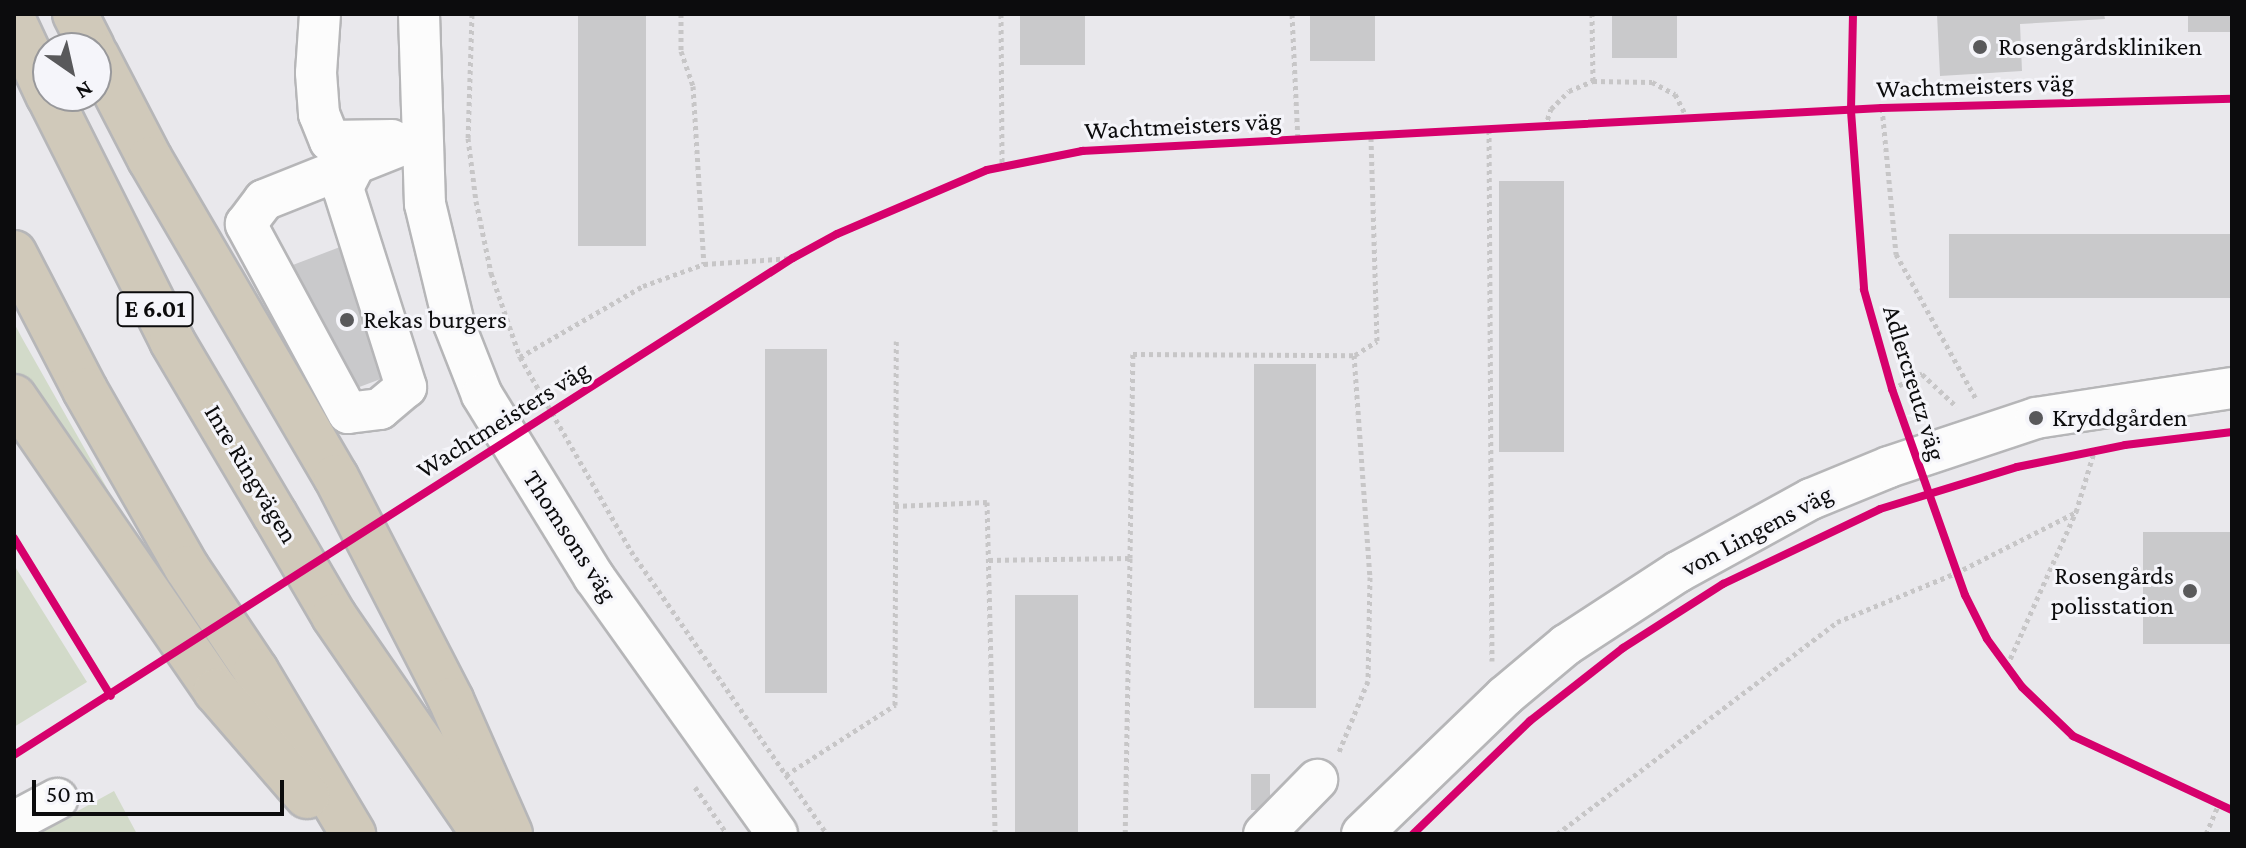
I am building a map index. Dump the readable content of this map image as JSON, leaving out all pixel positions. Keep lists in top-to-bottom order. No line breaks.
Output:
{"streets":{"highway":["E 6.01","Inre Ringvägen"],"street":["von Lingens väg","Thomsons väg"],"cycle path":["Wachtmeisters väg","Adlercreutz väg"]},"places":["Rosengårdskliniken","Rekas burgers","Kryddgården","Rosengårds polisstation"],"scale_bar":"50 m","north":"bottom right"}
